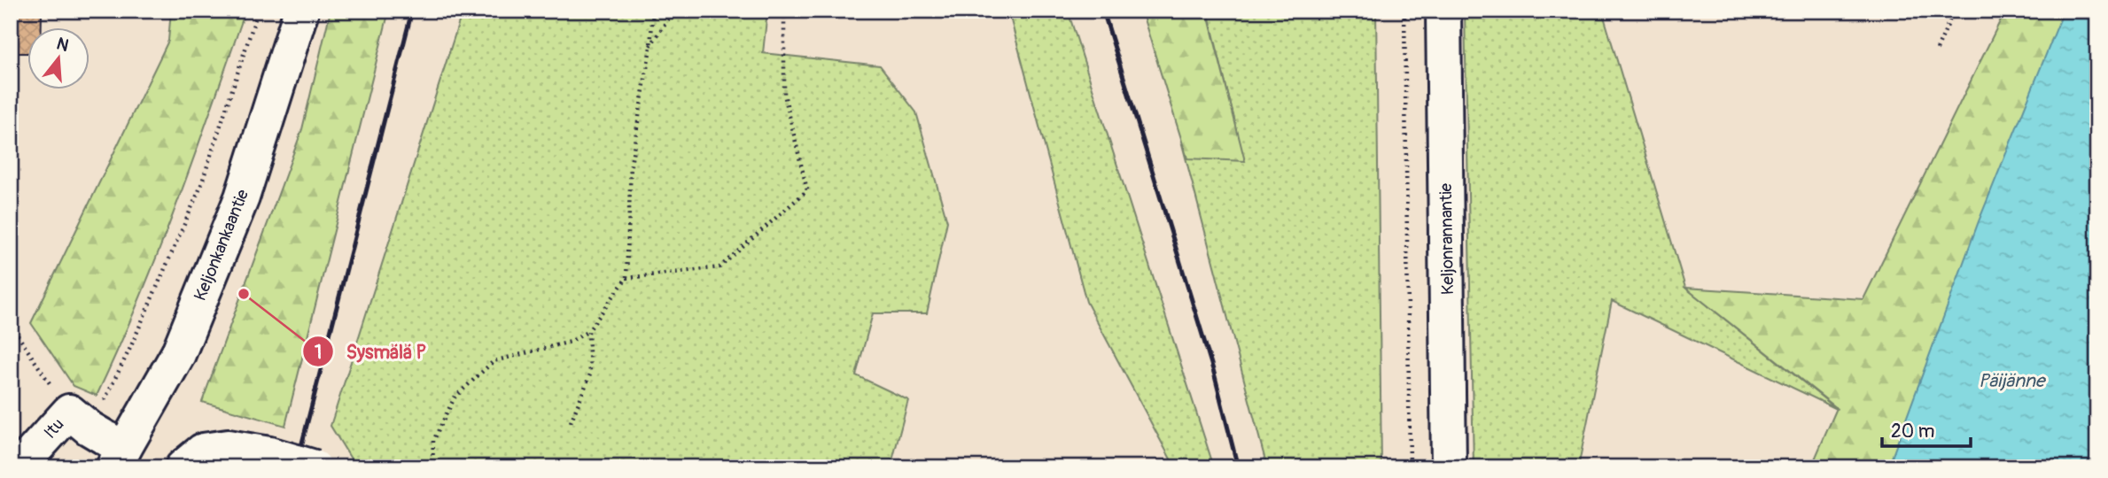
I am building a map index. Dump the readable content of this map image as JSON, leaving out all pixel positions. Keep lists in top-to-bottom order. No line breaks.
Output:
{"streets":{"street":["Keljonrannantie","Keljonkankaantie","Itu"]},"crossings":[["Keljonkankaantie","Itu"]],"water":["Päijänne"],"places":["Sysmälä P"],"scale_bar":"20 m","north":"top"}
